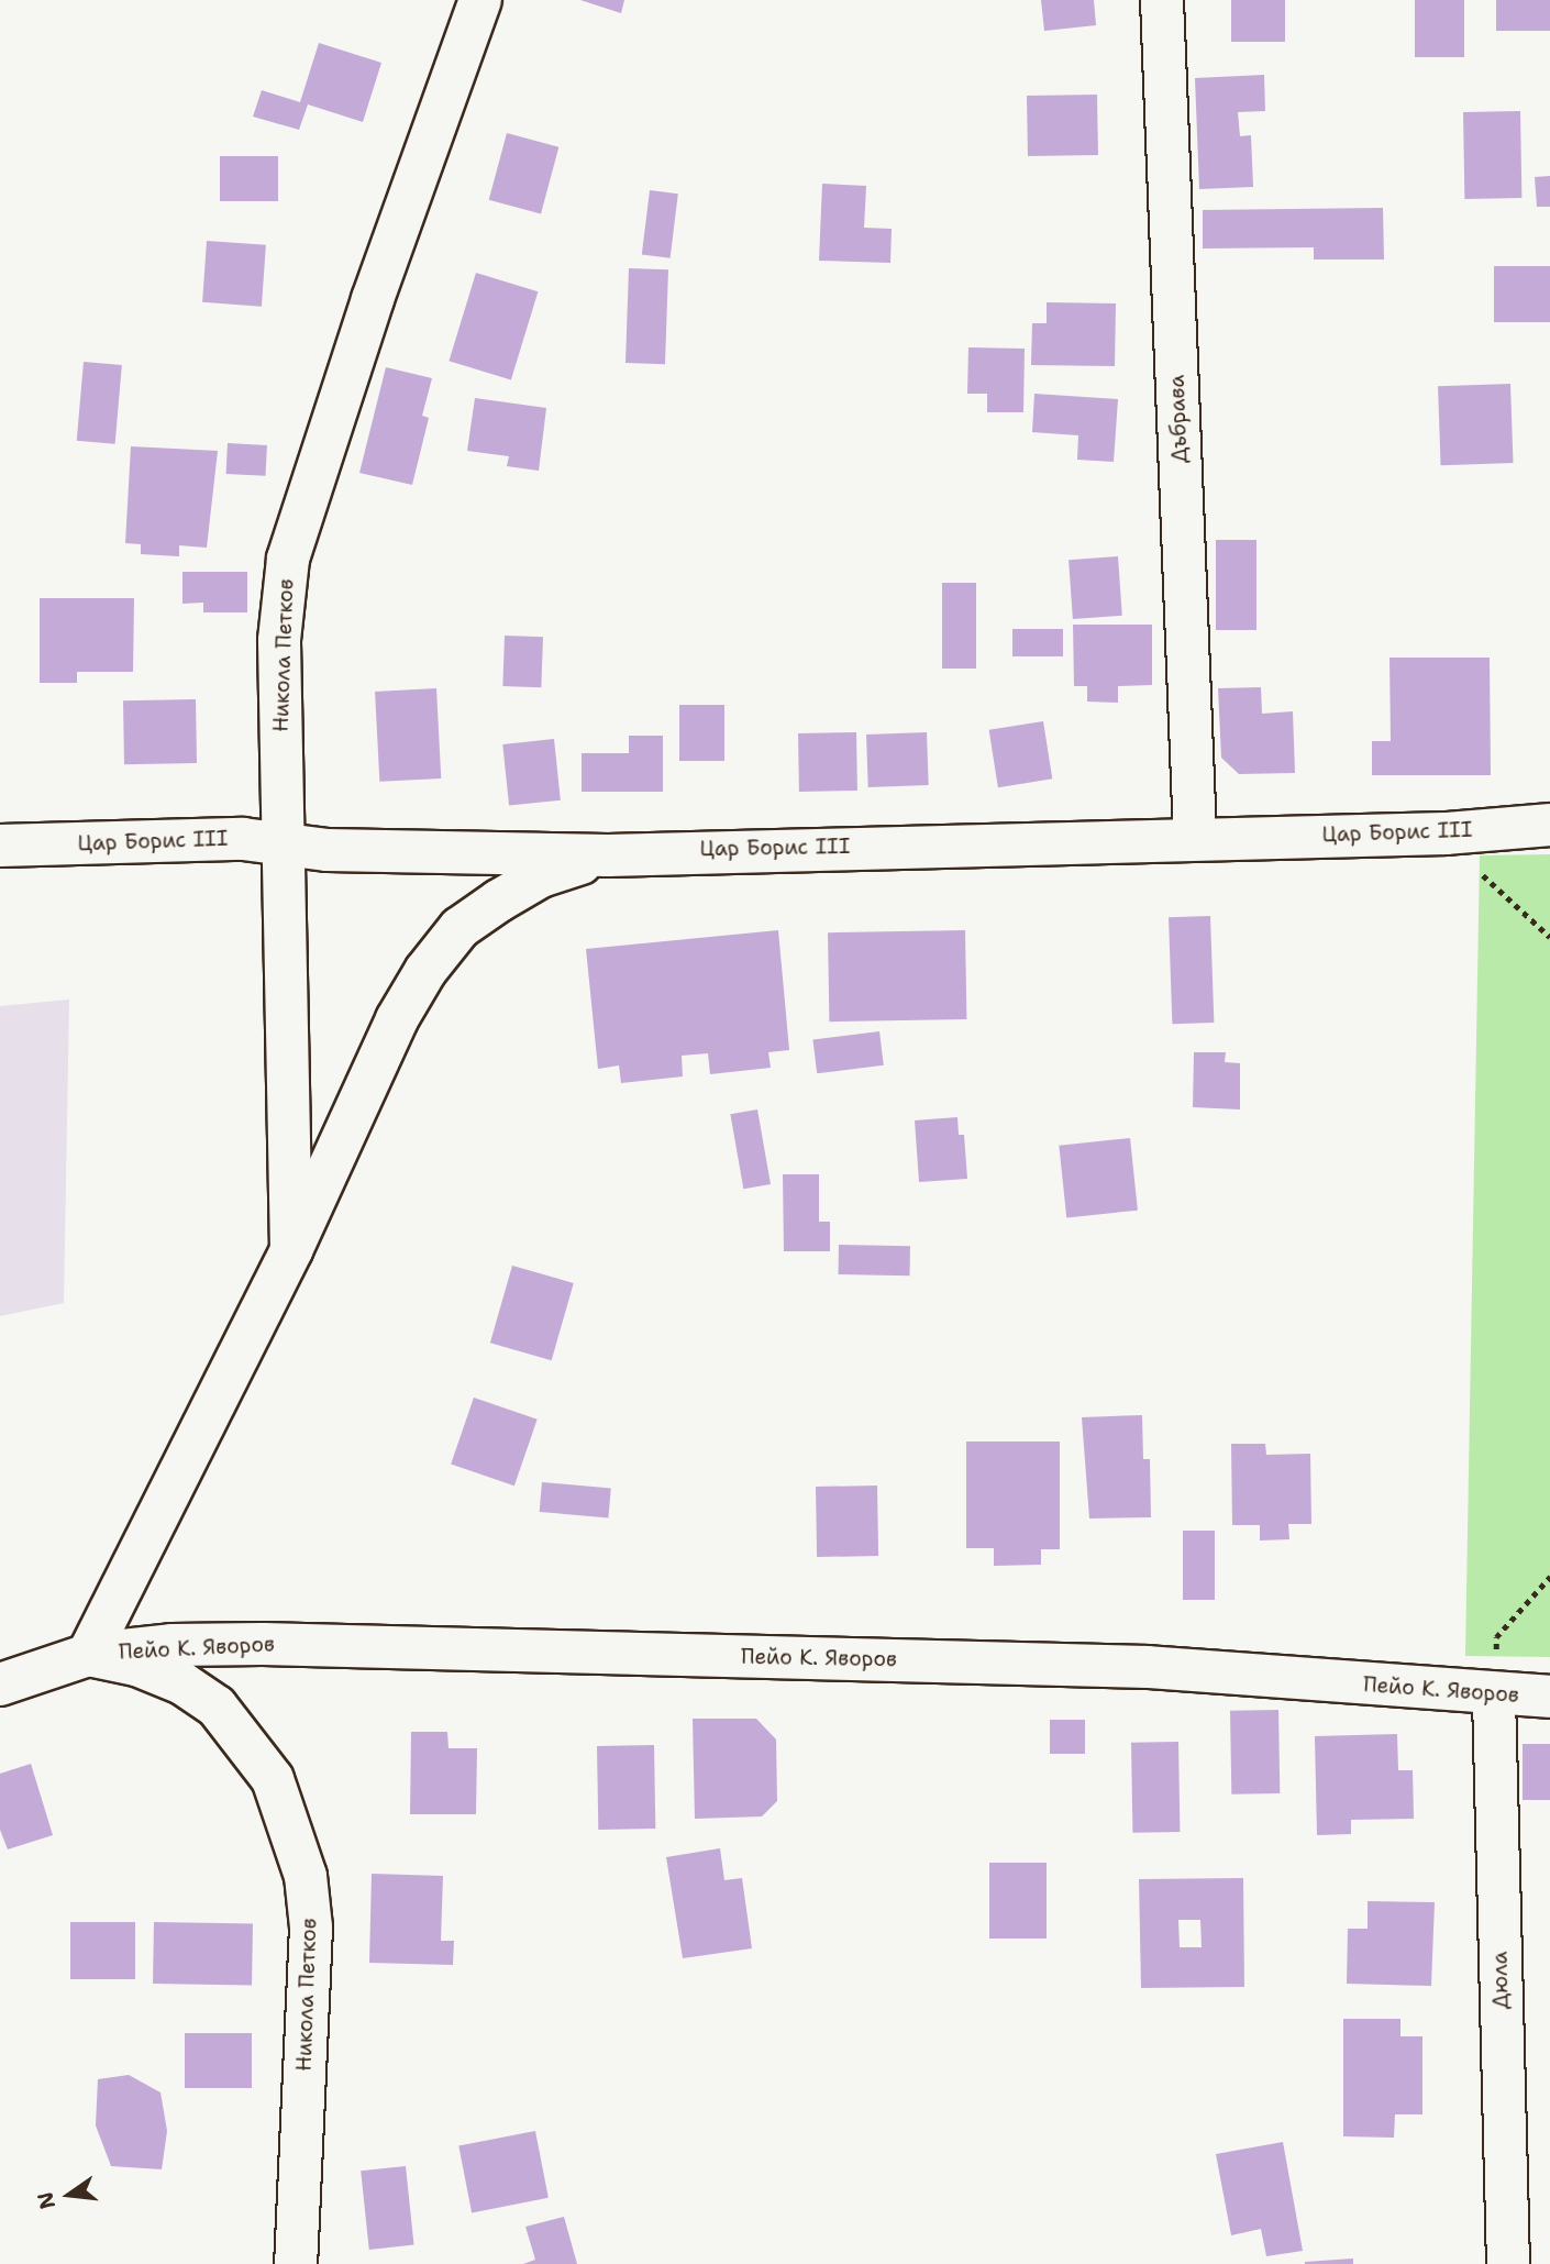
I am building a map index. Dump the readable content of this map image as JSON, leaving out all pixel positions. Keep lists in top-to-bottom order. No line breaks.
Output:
{"streets":{"street":["Дъбрава","Никола Петков","Цар Борис III","Пейо К. Яворов","Дюла"]},"crossings":[["Дъбрава","Цар Борис III"],["Никола Петков","Цар Борис III"],["Никола Петков","Пейо К. Яворов"],["Пейо К. Яворов","Дюла"]],"north":"left"}
